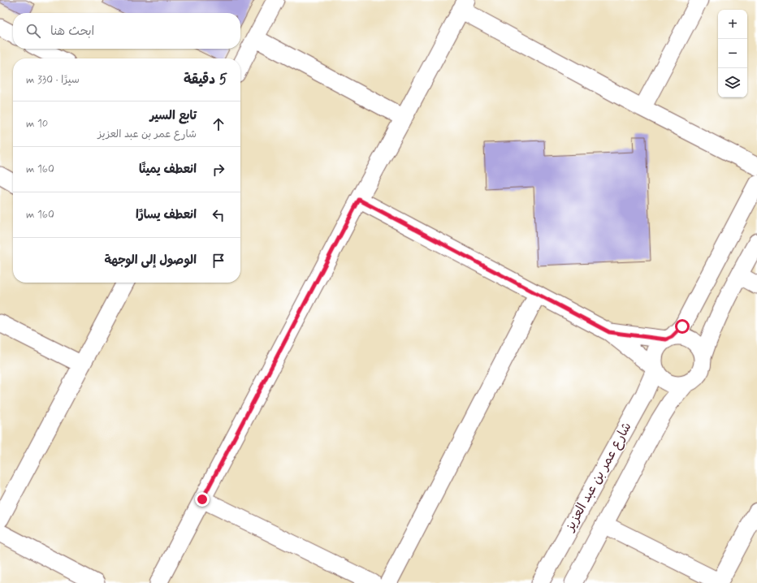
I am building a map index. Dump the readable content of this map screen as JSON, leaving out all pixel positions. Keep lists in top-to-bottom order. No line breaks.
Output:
{"streets":{"street":["شارع عمر بن عبد العزيز"]},"page":{"map_buttons":["+","−"],"search":"ابحث هنا","heading":["5 دقيقة","سيرًا · 330 m"],"list":[["تابع السير","شارع عمر بن عبد العزيز","10 m"],["انعطف يمينًا","160 m"],["انعطف يسارًا","160 m"],"الوصول إلى الوجهة"]}}
